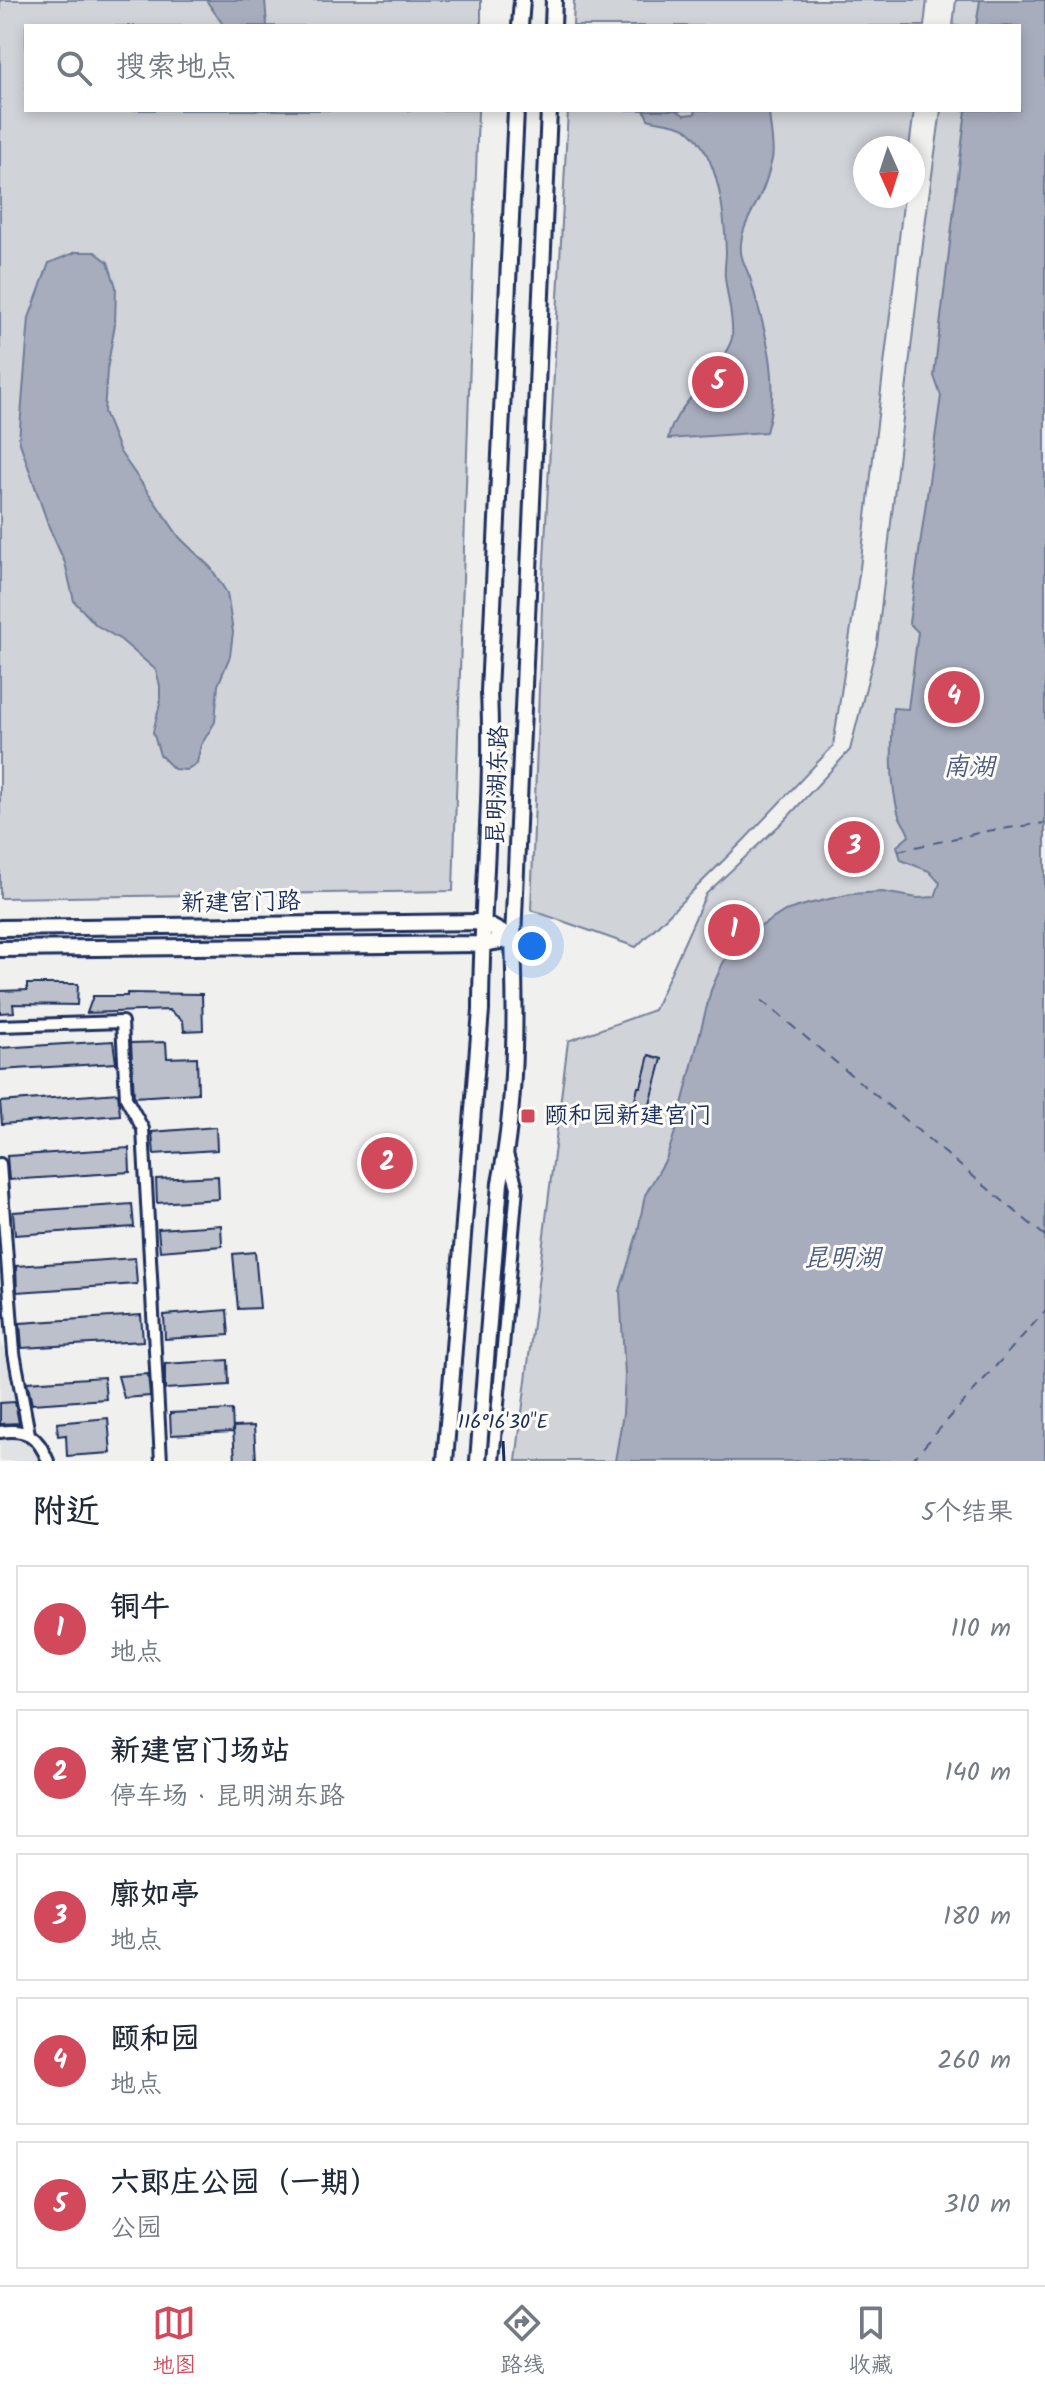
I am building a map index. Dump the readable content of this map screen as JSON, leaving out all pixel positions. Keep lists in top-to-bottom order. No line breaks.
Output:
{"streets":{"main road":["昆明湖东路","新建宫门路"]},"crossings":[["昆明湖东路","新建宫门路"]],"water":["南湖","昆明湖"],"places":{"transit":["颐和园新建宫门"]},"north":"bottom","page":{"search":"搜索地点","pins":["5","4","3","1","2"],"heading":["附近","5个结果"],"list":[{"mark":"1","name":"铜牛","note":"地点","value":"110 m"},{"mark":"2","name":"新建宫门场站","note":"停车场 · 昆明湖东路","value":"140 m"},{"mark":"3","name":"廓如亭","note":"地点","value":"180 m"},{"mark":"4","name":"颐和园","note":"地点","value":"260 m"},{"mark":"5","name":"六郎庄公园（一期）","note":"公园","value":"310 m"}],"nav":["地图","路线","收藏"]},"coordinates":["116°16'30\"E"]}
